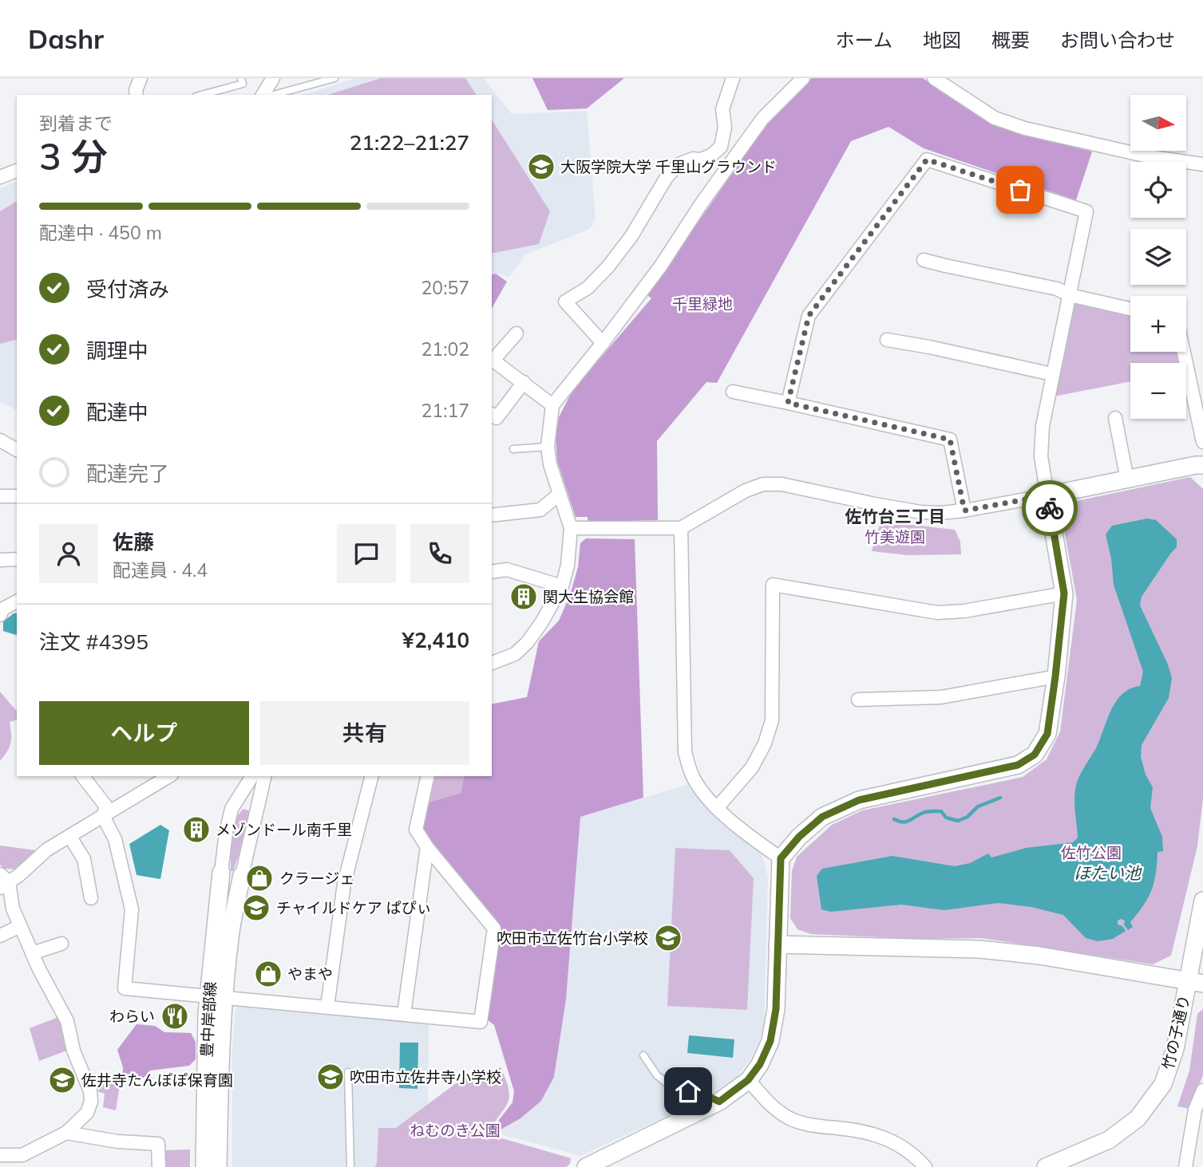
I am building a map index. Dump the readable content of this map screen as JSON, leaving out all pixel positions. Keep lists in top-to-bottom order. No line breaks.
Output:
{"streets":{"street":["豊中岸部線","竹の子通り"]},"districts":["佐竹台三丁目"],"water":["ほたい池"],"parks":["千里緑地","竹美遊園","佐竹公園","ねむのき公園"],"places":{"school or university":["大阪学院大学 千里山グラウンド","チャイルドケア ぱぴぃ","吹田市立佐竹台小学校","吹田市立佐井寺小学校","佐井寺たんぽぽ保育園"],"building":["関大生協会館","メゾンドール南千里"],"shop":["クラージェ","やまや"],"restaurant":["わらい"]},"north":"right","page":{"header":"Dashr","nav":["ホーム","地図","概要","お問い合わせ"],"map_buttons":["+","−"],"heading":["3 分","到着まで","21:22–21:27"],"panel":["佐藤","配達員 · 4.4","注文 #4395","¥2,410"],"bar":"配達中 · 450 m","list":[["受付済み","20:57"],["調理中","21:02"],["配達中","21:17"],"配達完了"],"buttons":["ヘルプ","共有"]}}
